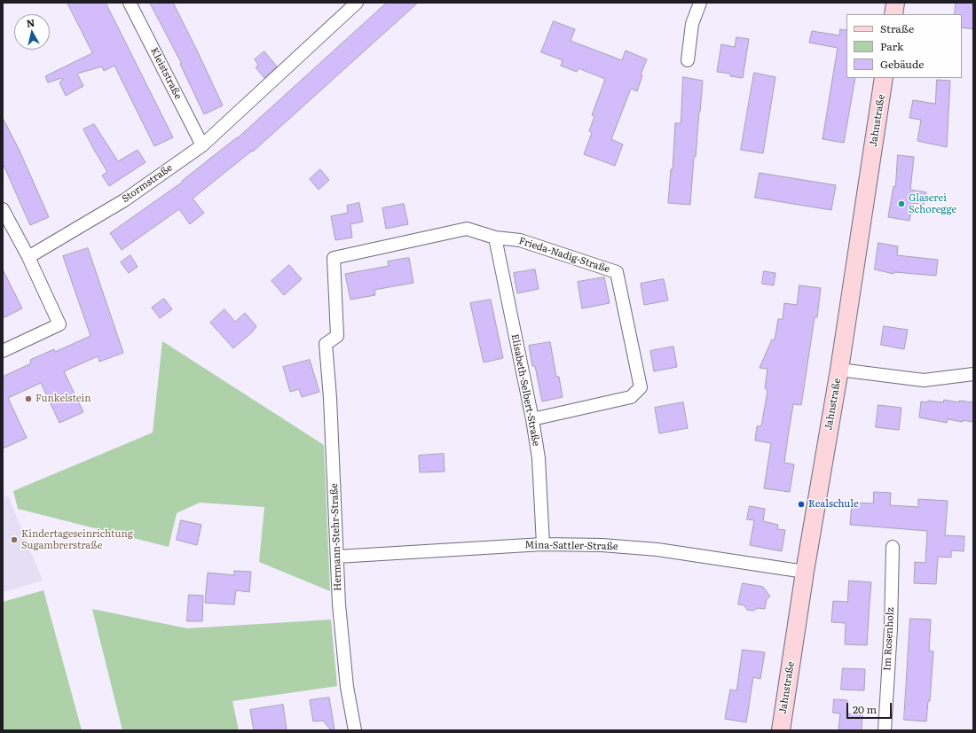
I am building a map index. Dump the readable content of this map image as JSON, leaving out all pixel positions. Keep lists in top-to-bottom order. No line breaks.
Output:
{"streets":{"main road":["Jahnstraße"],"street":["Kleiststraße","Stormstraße","Frieda-Nadig-Straße","Elisabeth-Selbert-Straße","Hermann-Stehr-Straße","Mina-Sattler-Straße","Im Rosenholz"]},"crossings":[["Kleiststraße","Stormstraße"],["Jahnstraße","Mina-Sattler-Straße"],["Frieda-Nadig-Straße","Elisabeth-Selbert-Straße"],["Frieda-Nadig-Straße","Hermann-Stehr-Straße"],["Elisabeth-Selbert-Straße","Mina-Sattler-Straße"],["Hermann-Stehr-Straße","Mina-Sattler-Straße"]],"places":["Glaserei Schoregge","Funkelstein","Realschule","Kindertageseinrichtung Sugambrerstraße"],"legend":["Straße","Park","Gebäude"],"scale_bar":"20 m","north":"top"}
